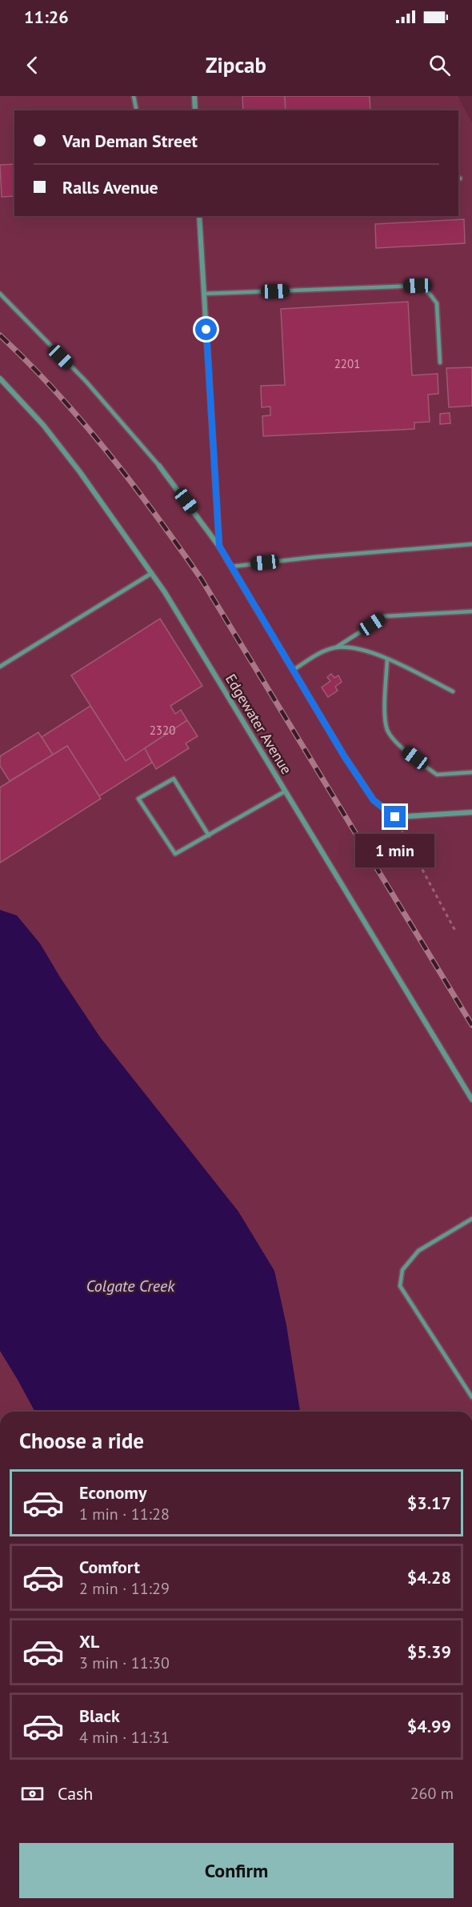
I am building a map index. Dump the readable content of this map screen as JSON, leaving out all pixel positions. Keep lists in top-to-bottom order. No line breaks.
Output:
{"streets":{"street":["Edgewater Avenue"]},"water":["Colgate Creek"],"house_numbers":["2201","2320"],"page":{"status":"11:26","header":"Zipcab","banner":["Van Deman Street","Ralls Avenue"],"bubble":"1 min","heading":"Choose a ride","list":[{"name":"Economy","note":"1 min · 11:28","value":"$3.17"},{"name":"Comfort","note":"2 min · 11:29","value":"$4.28"},{"name":"XL","note":"3 min · 11:30","value":"$5.39"},{"name":"Black","note":"4 min · 11:31","value":"$4.99"}],"pay":["Cash","260 m"],"buttons":"Confirm"}}
